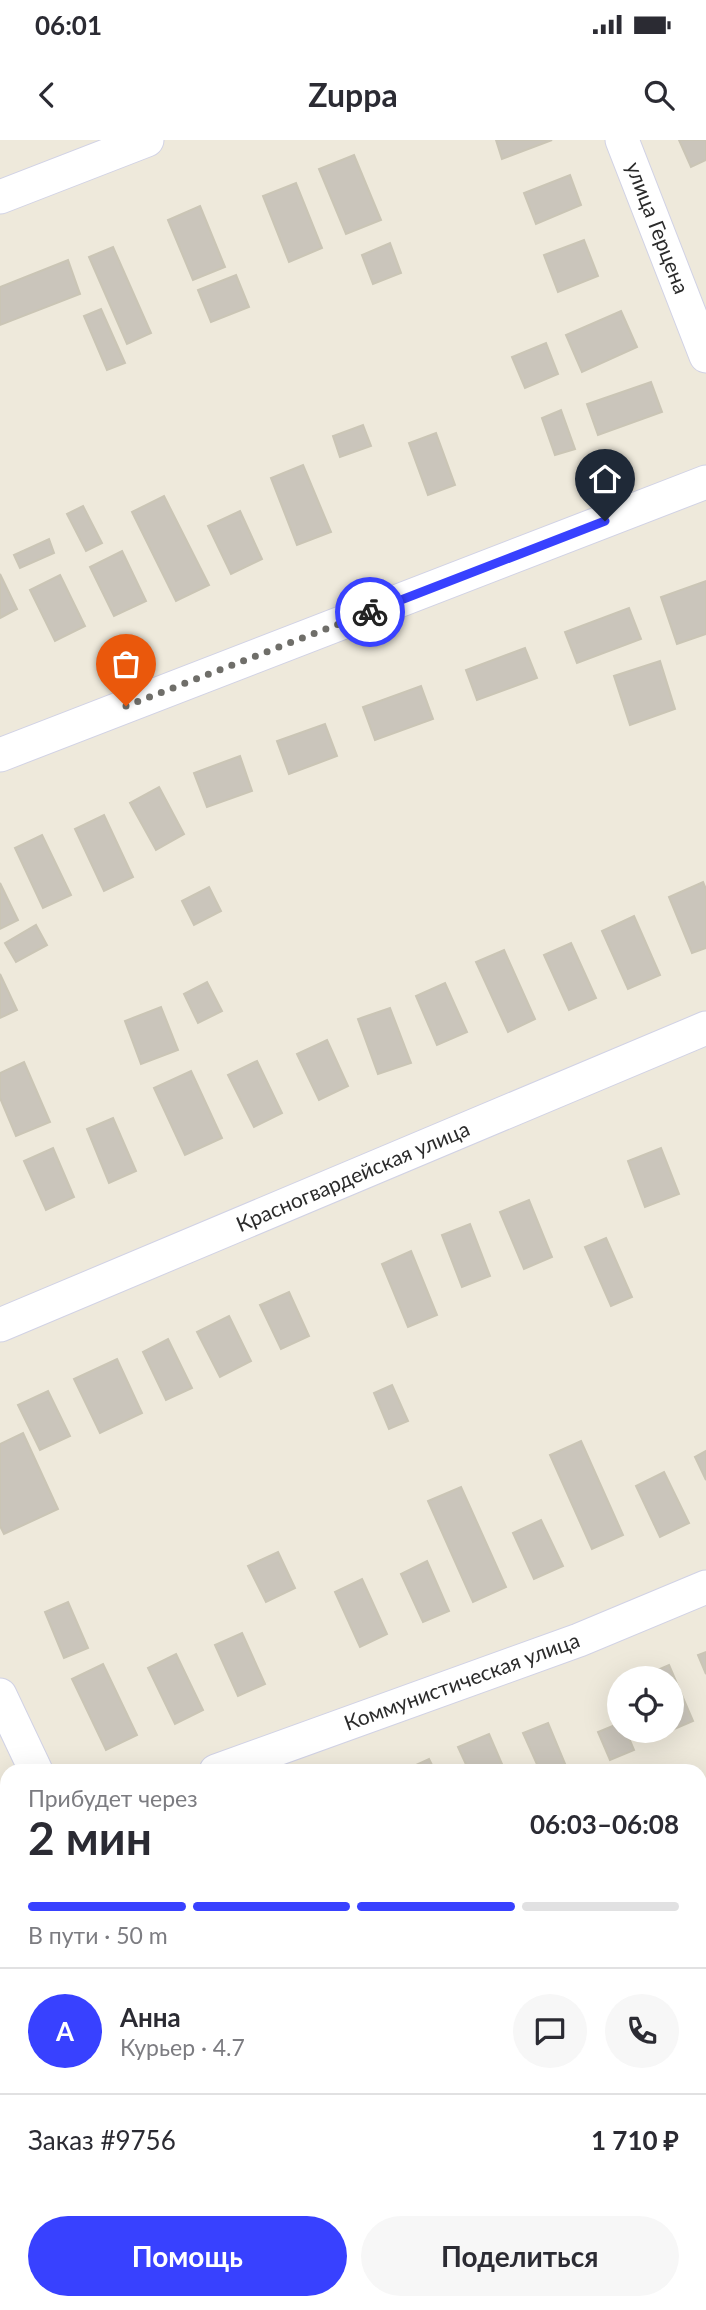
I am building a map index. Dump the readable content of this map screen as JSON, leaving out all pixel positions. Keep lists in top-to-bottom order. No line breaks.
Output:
{"streets":{"street":["улица Герцена","Красногвардейская улица","Коммунистическая улица"]},"page":{"status":"06:01","header":"Zuppa","heading":["2 мин","Прибудет через","06:03–06:08"],"panel":["Анна","Курьер · 4.7","Заказ #9756","1 710 ₽"],"bar":"В пути · 50 m","round":"А","buttons":["Помощь","Поделиться"]}}
